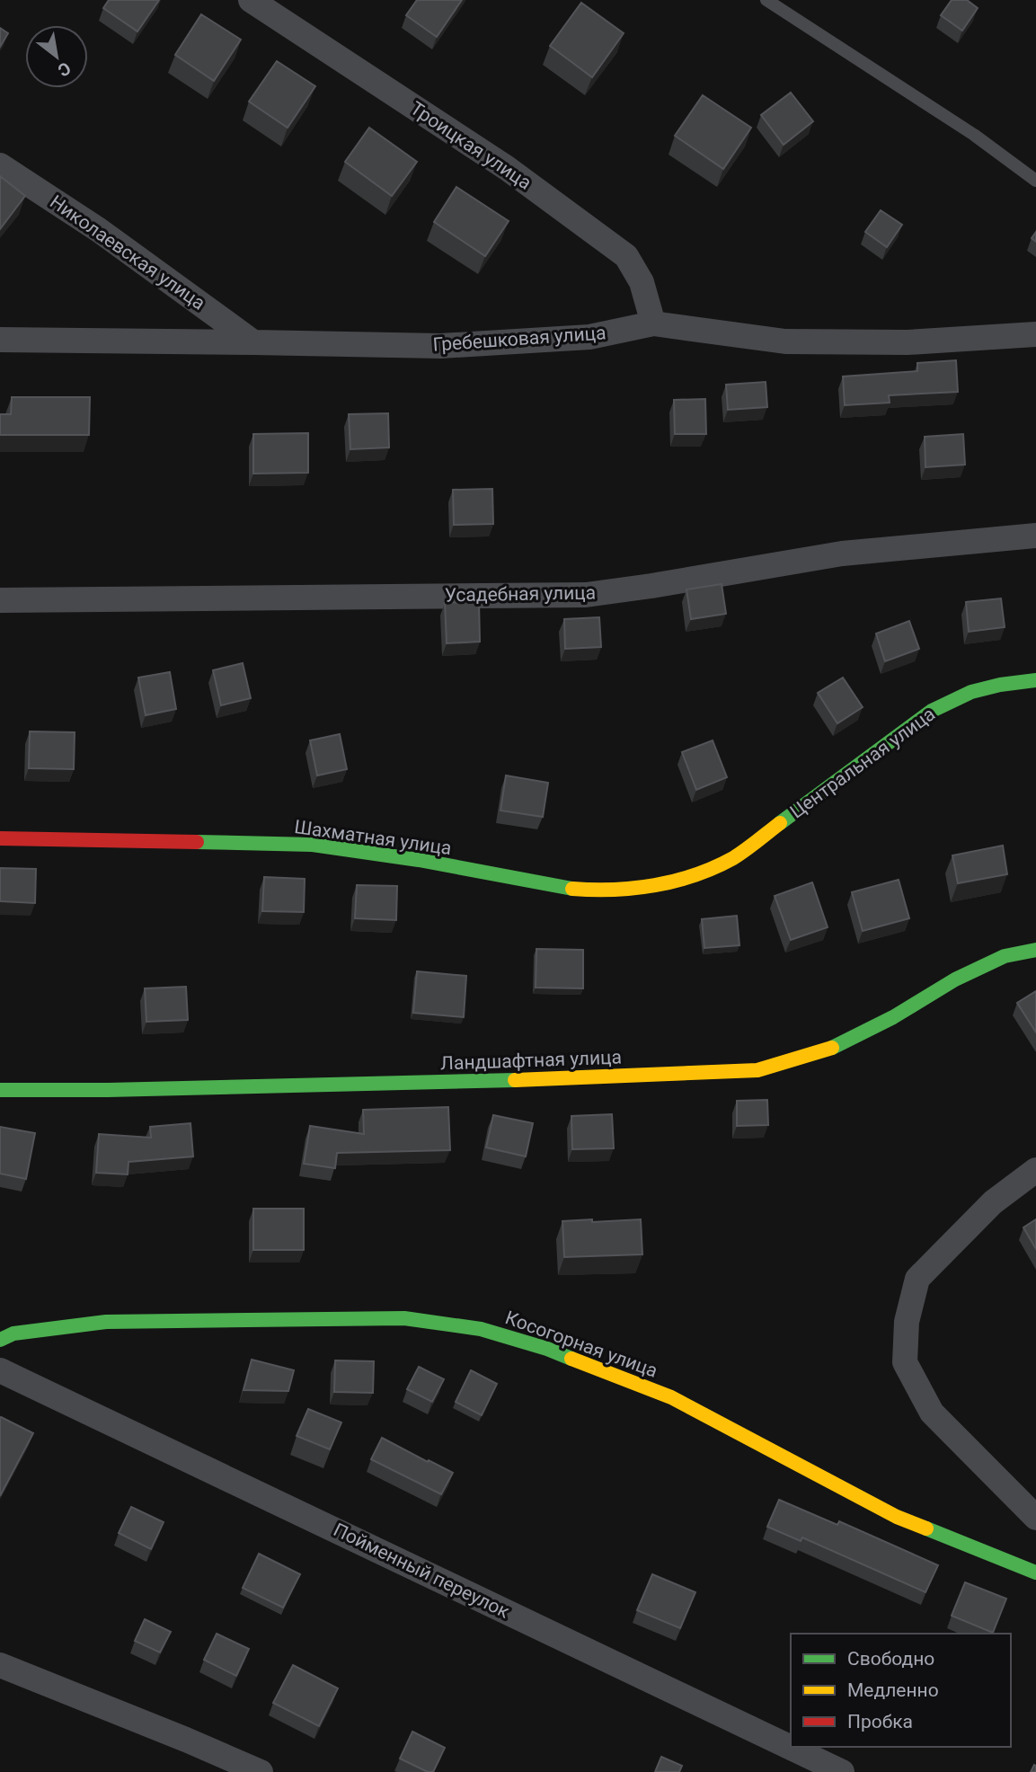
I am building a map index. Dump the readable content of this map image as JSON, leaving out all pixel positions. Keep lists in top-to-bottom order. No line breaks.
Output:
{"streets":{"street":["Троицкая улица","Николаевская улица","Гребешковая улица","Усадебная улица","Центральная улица","Шахматная улица","Ландшафтная улица","Косогорная улица","Пойменный переулок"]},"crossings":[["Троицкая улица","Гребешковая улица"],["Николаевская улица","Гребешковая улица"],["Центральная улица","Шахматная улица"]],"legend":["Свободно","Медленно","Пробка"],"north":"bottom right"}
